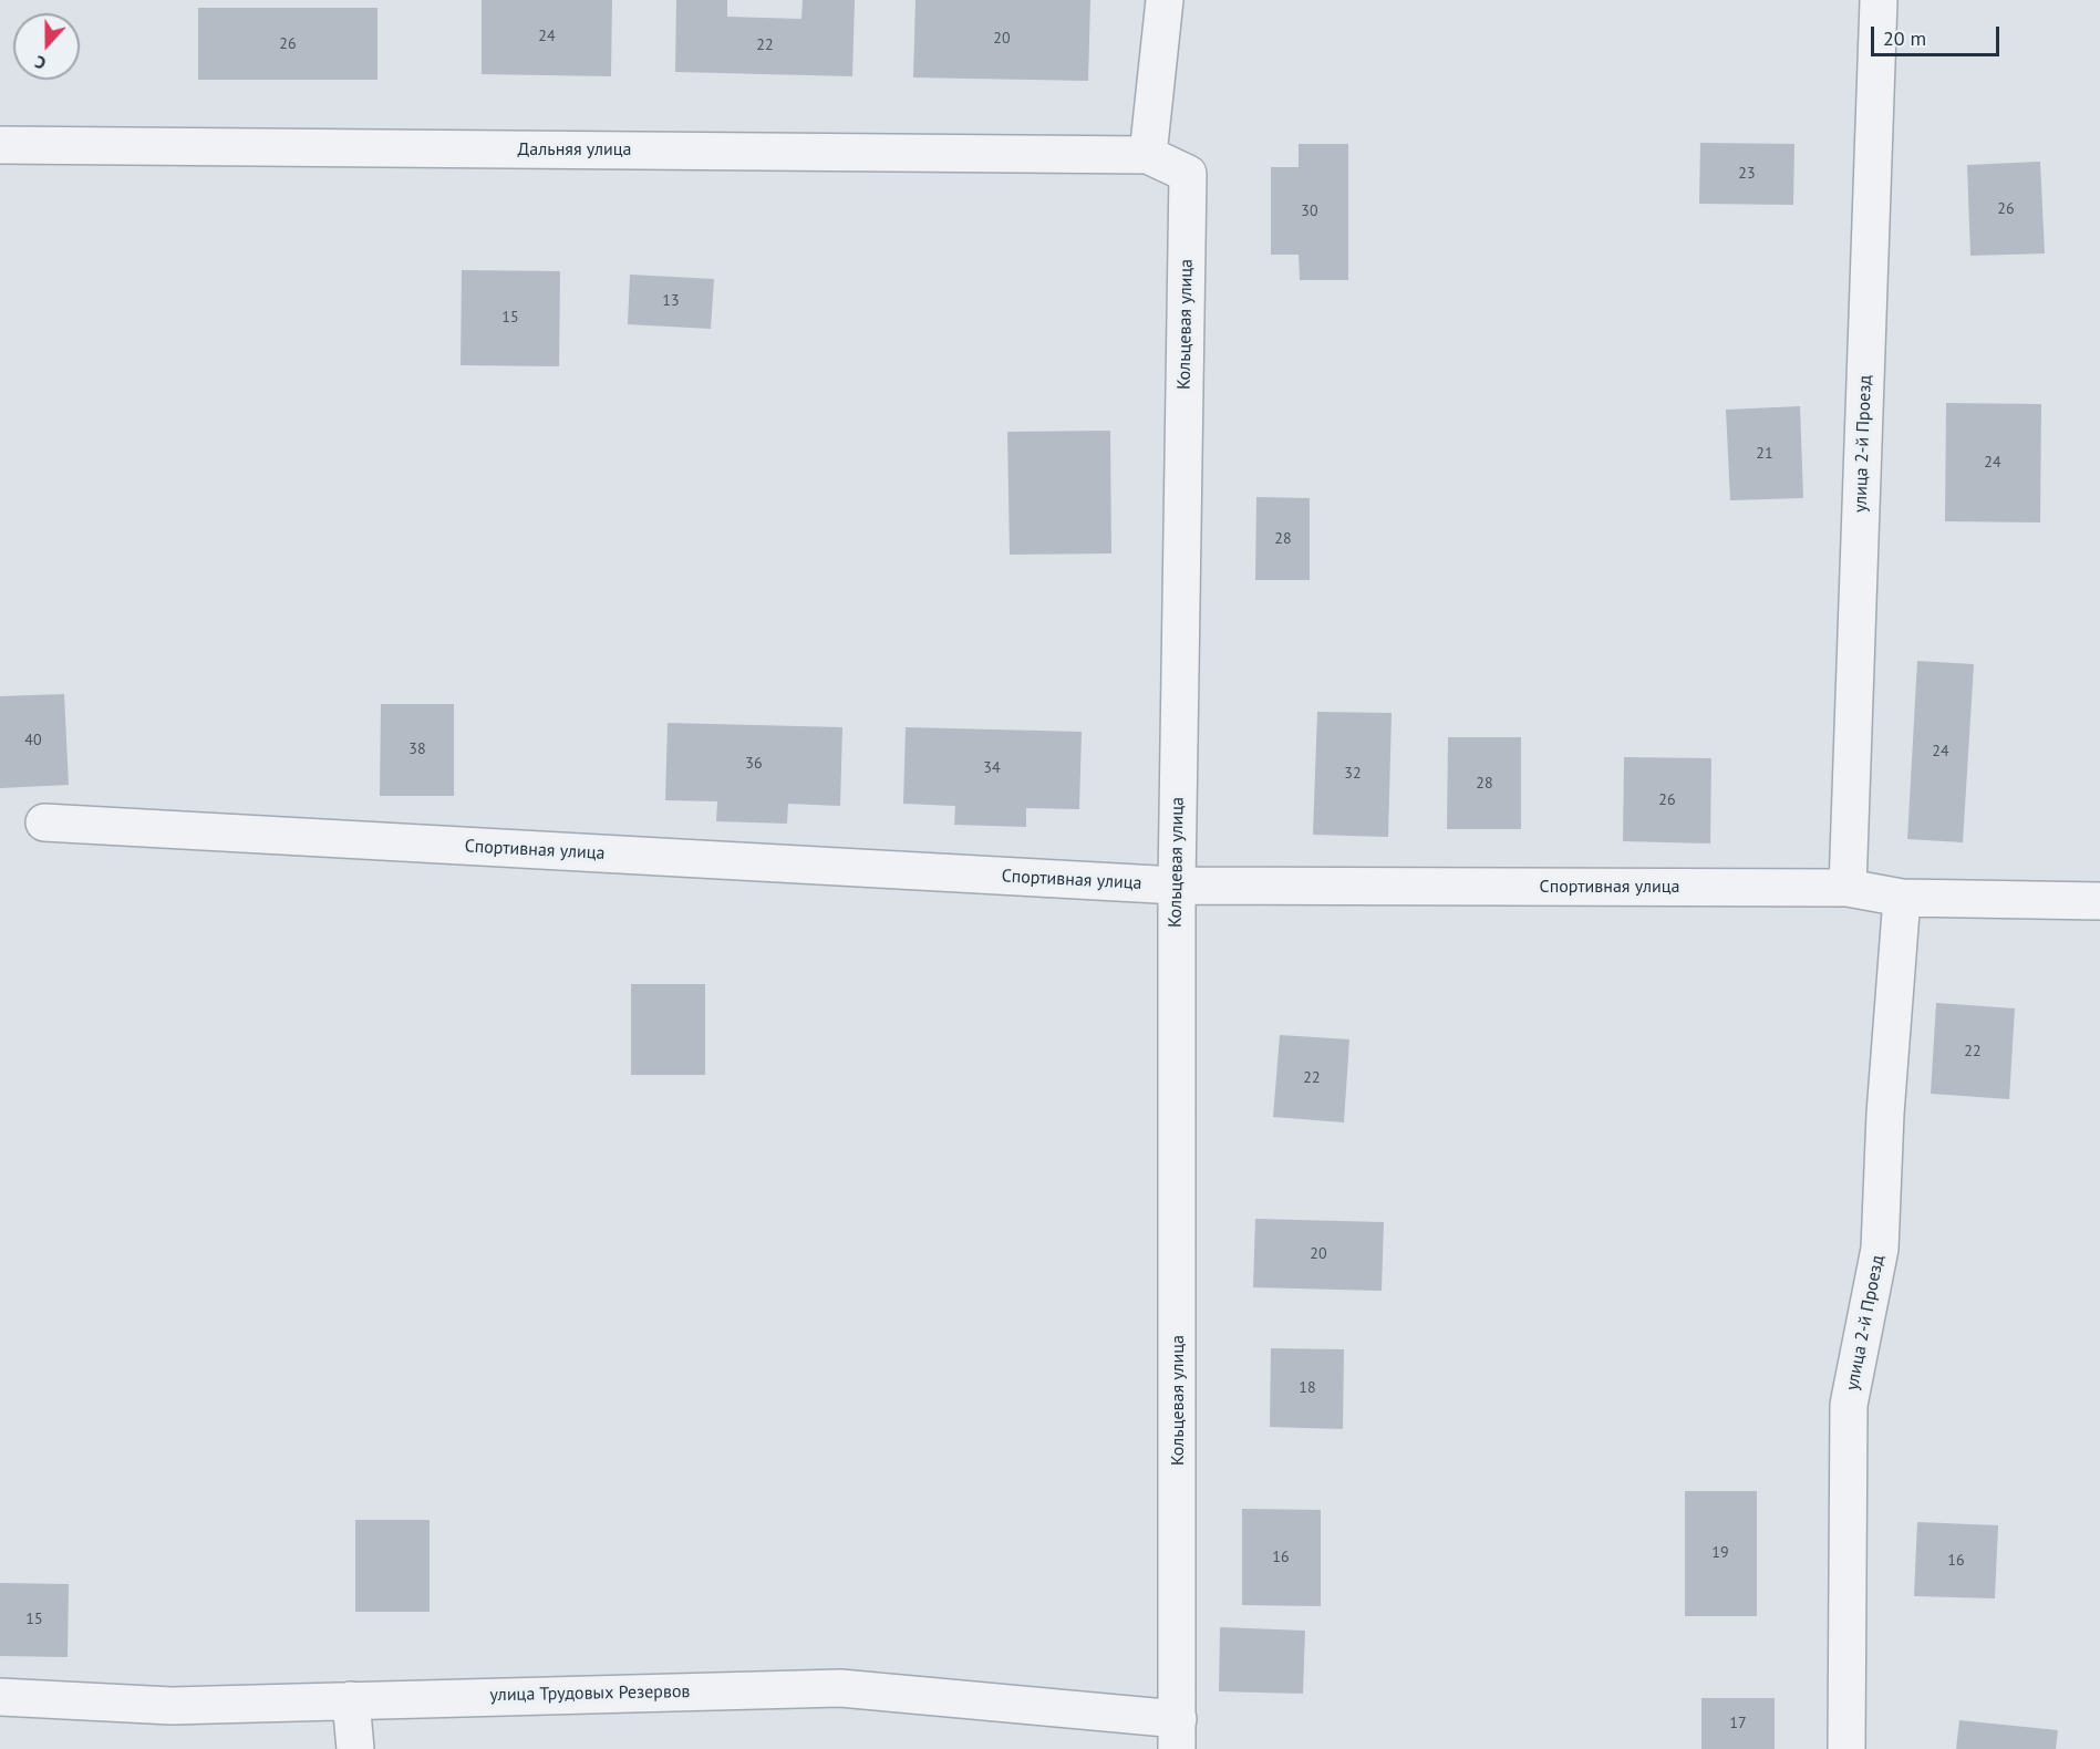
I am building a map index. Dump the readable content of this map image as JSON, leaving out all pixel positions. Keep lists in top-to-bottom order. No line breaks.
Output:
{"streets":{"street":["Дальняя улица","Кольцевая улица","улица 2-й Проезд","Спортивная улица","улица Трудовых Резервов"]},"crossings":[["Дальняя улица","Кольцевая улица"],["Кольцевая улица","Спортивная улица"],["Кольцевая улица","улица Трудовых Резервов"],["улица 2-й Проезд","Спортивная улица"]],"house_numbers":["24","20","26","22","23","26","30","13","15","21","24","28","40","38","24","36","34","32","28","26","22","22","20","18","19","16","16","15","17"],"scale_bar":"20 m","north":"bottom"}
